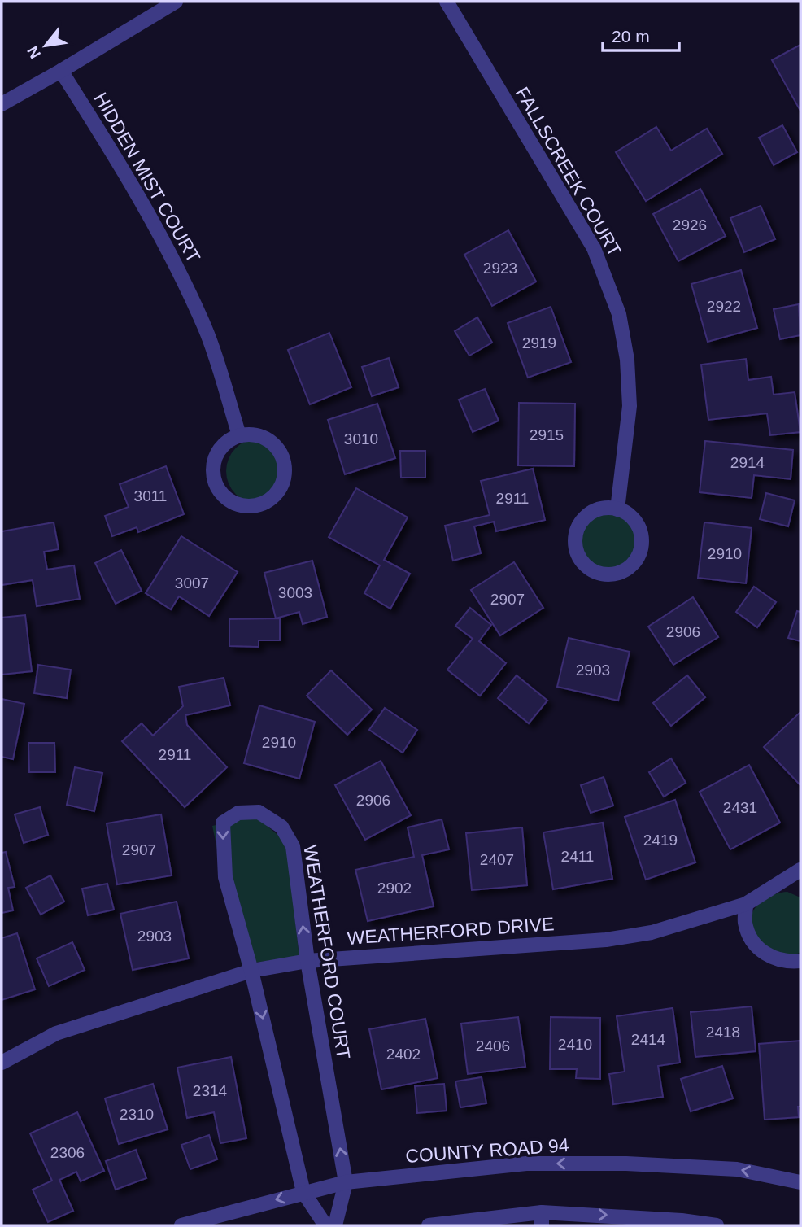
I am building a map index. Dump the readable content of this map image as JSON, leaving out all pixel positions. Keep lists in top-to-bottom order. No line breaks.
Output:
{"streets":{"street":["FALLSCREEK COURT","HIDDEN MIST COURT","WEATHERFORD DRIVE","WEATHERFORD COURT","COUNTY ROAD 94"]},"crossings":[["WEATHERFORD DRIVE","WEATHERFORD COURT"],["WEATHERFORD COURT","COUNTY ROAD 94"]],"house_numbers":["2926","2923","2922","2919","2915","3010","2914","3011","2911","2910","3007","3003","2907","2906","2903","2910","2911","2906","2431","2419","2907","2411","2407","2902","2903","2418","2414","2410","2406","2402","2314","2310","2306"],"scale_bar":"20 m","north":"bottom left"}
